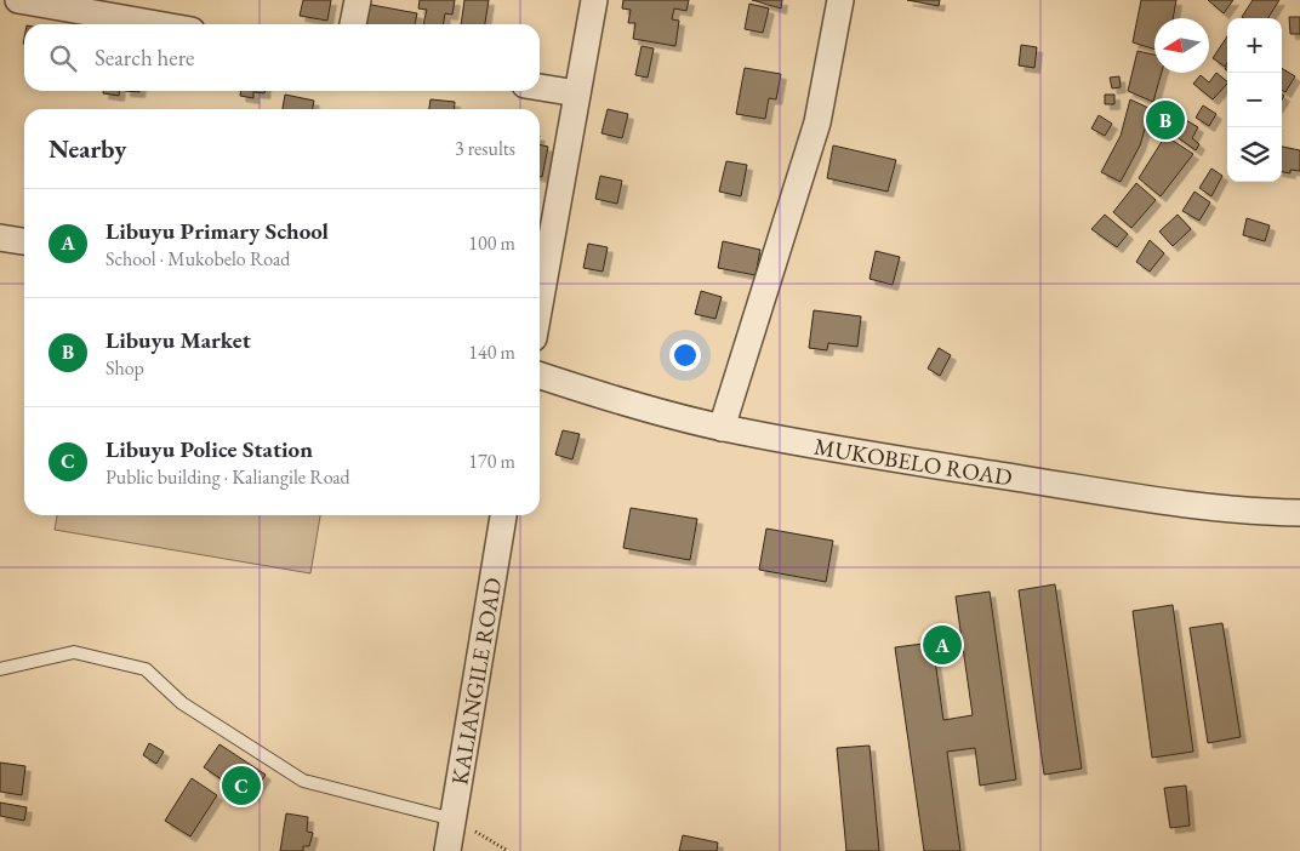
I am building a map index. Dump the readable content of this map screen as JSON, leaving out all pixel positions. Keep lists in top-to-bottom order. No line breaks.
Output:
{"streets":{"street":["MUKOBELO ROAD","KALIANGILE ROAD"]},"north":"left","page":{"map_buttons":["+","−"],"search":"Search here","pins":["B","A","C"],"heading":["Nearby","3 results"],"list":[{"mark":"A","name":"Libuyu Primary School","note":"School · Mukobelo Road","value":"100 m"},{"mark":"B","name":"Libuyu Market","note":"Shop","value":"140 m"},{"mark":"C","name":"Libuyu Police Station","note":"Public building · Kaliangile Road","value":"170 m"}]}}
